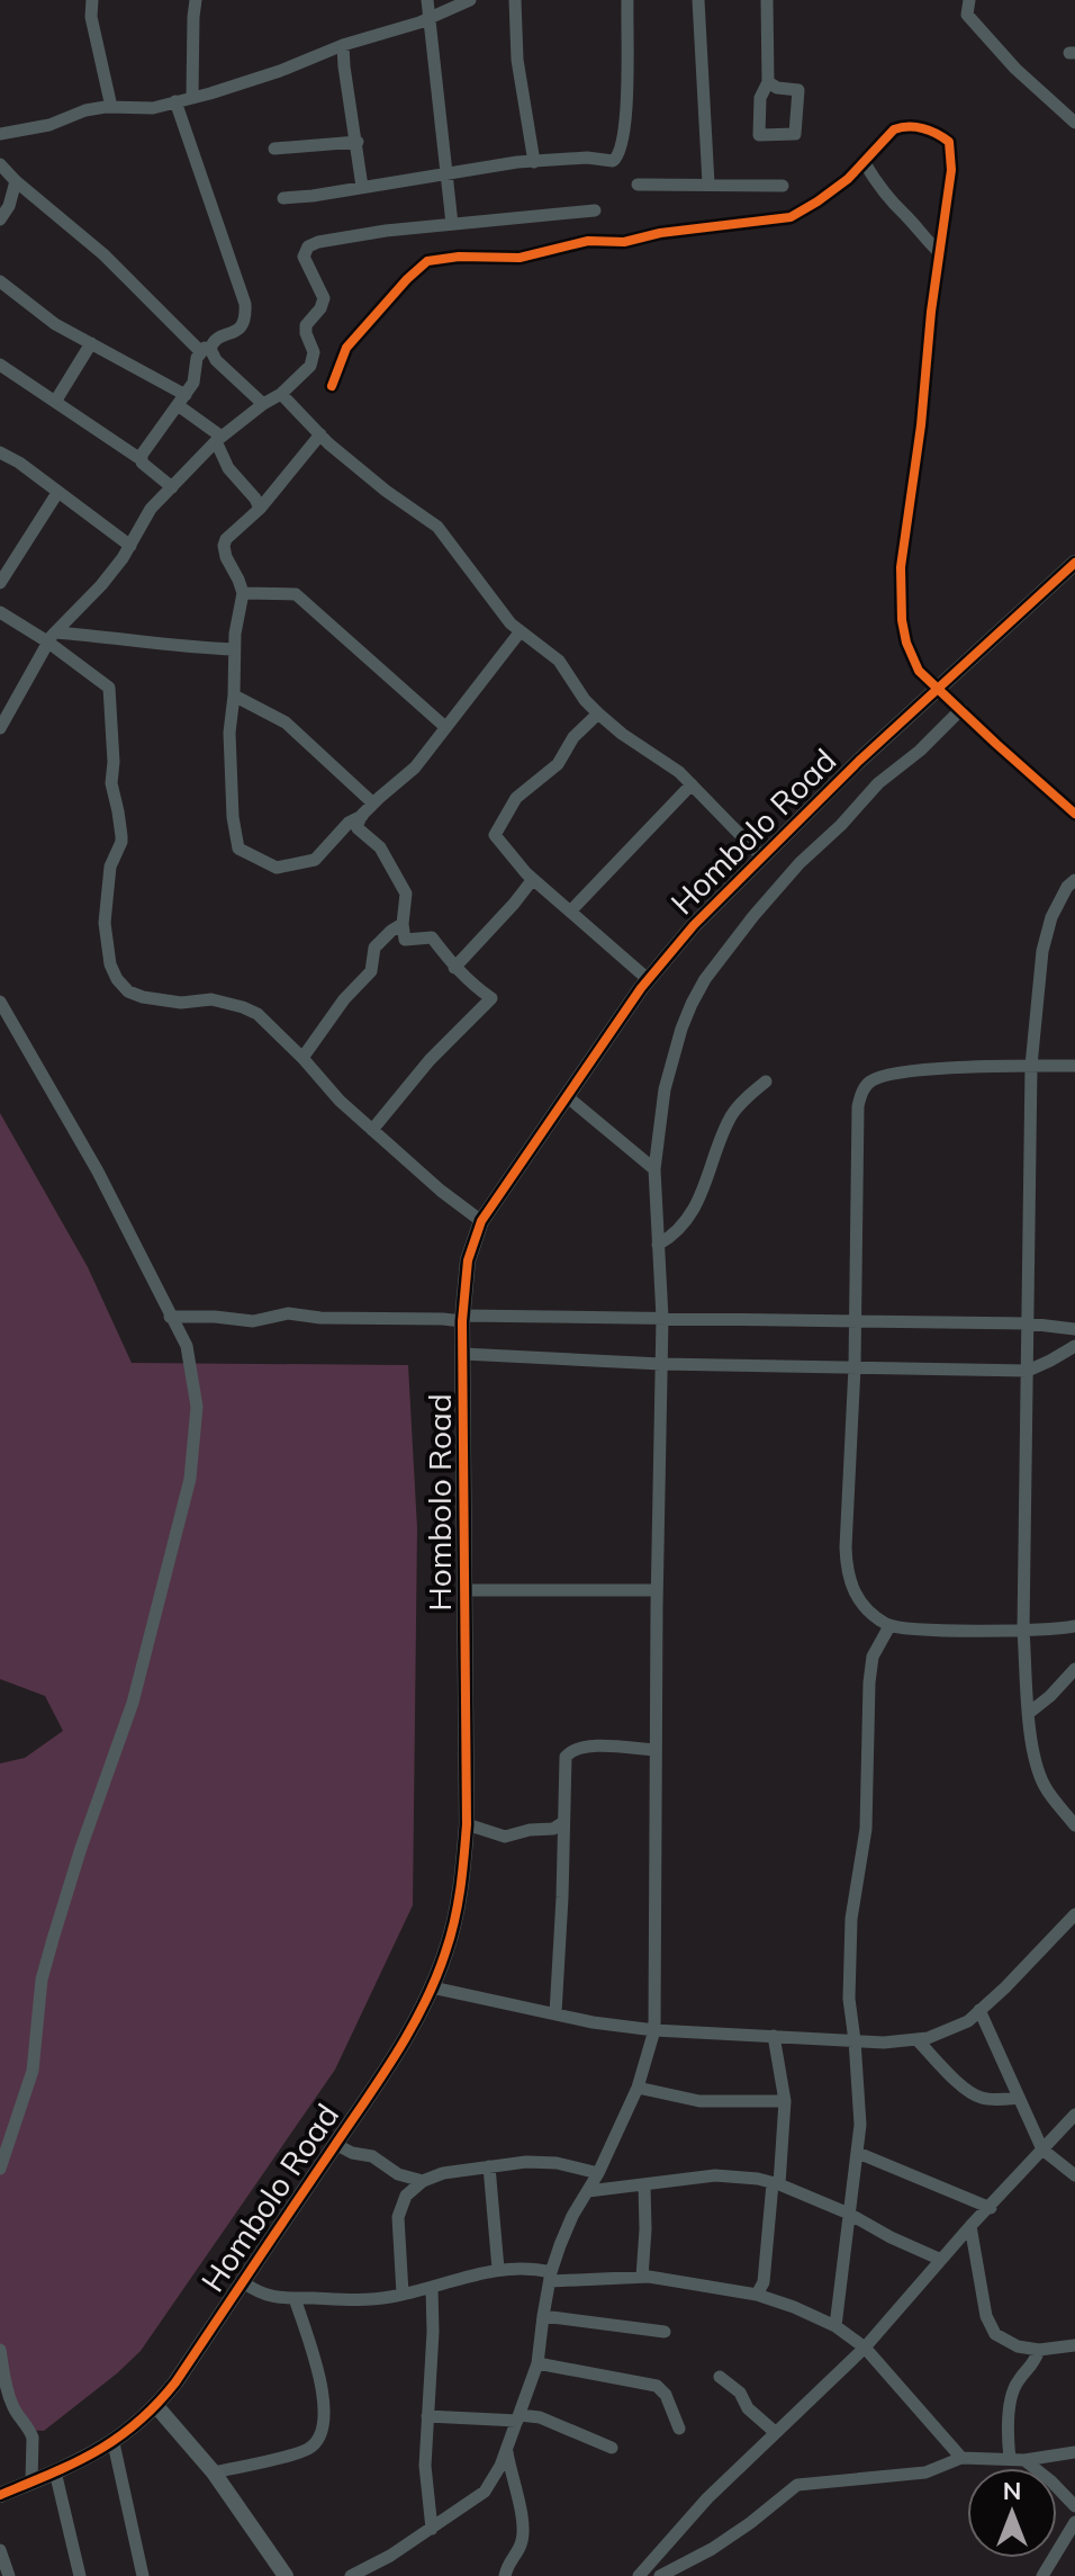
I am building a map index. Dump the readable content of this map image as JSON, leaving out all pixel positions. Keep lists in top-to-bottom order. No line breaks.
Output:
{"streets":{"street":["Hombolo Road"]},"north":"top"}
